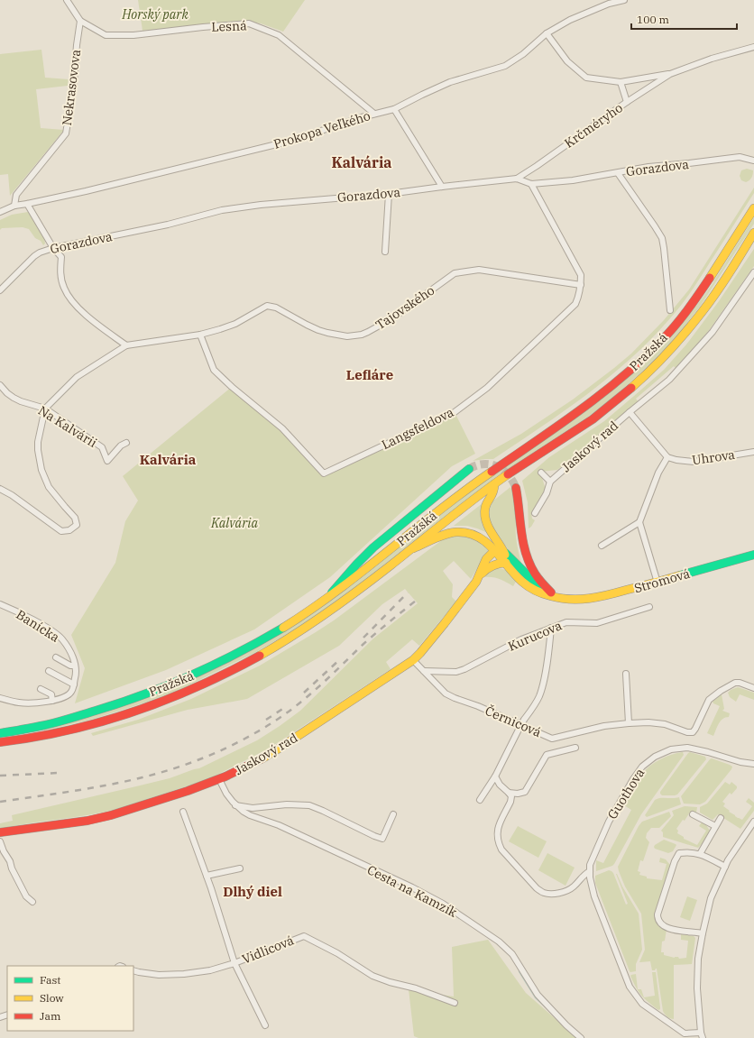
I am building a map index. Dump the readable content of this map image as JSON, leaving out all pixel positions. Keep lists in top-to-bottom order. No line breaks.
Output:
{"streets":{"main road":["Pražská","Jaskový rad","Stromová"],"street":["Lesná","Nekrasovova","Krčméryho","Prokopa Veľkého","Gorazdova","Tajovského","Na Kalvárii","Langsfeldova","Uhrova","Banícka","Kurucova","Černicová","Guothova","Cesta na Kamzík","Vidlicová"]},"crossings":[["Lesná","Nekrasovova"],["Lesná","Prokopa Veľkého"],["Nekrasovova","Prokopa Veľkého"],["Krčméryho","Prokopa Veľkého"],["Krčméryho","Gorazdova"],["Gorazdova","Langsfeldova"],["Tajovského","Na Kalvárii"],["Tajovského","Langsfeldova"],["Pražská","Stromová"],["Jaskový rad","Stromová"],["Jaskový rad","Černicová"],["Jaskový rad","Cesta na Kamzík"],["Kurucova","Černicová"]],"districts":["Kalvária","Lefláre","Kalvária","Dlhý diel"],"parks":["Horský park","Kalvária"],"legend":["Fast","Slow","Jam"],"scale_bar":"100 m"}
